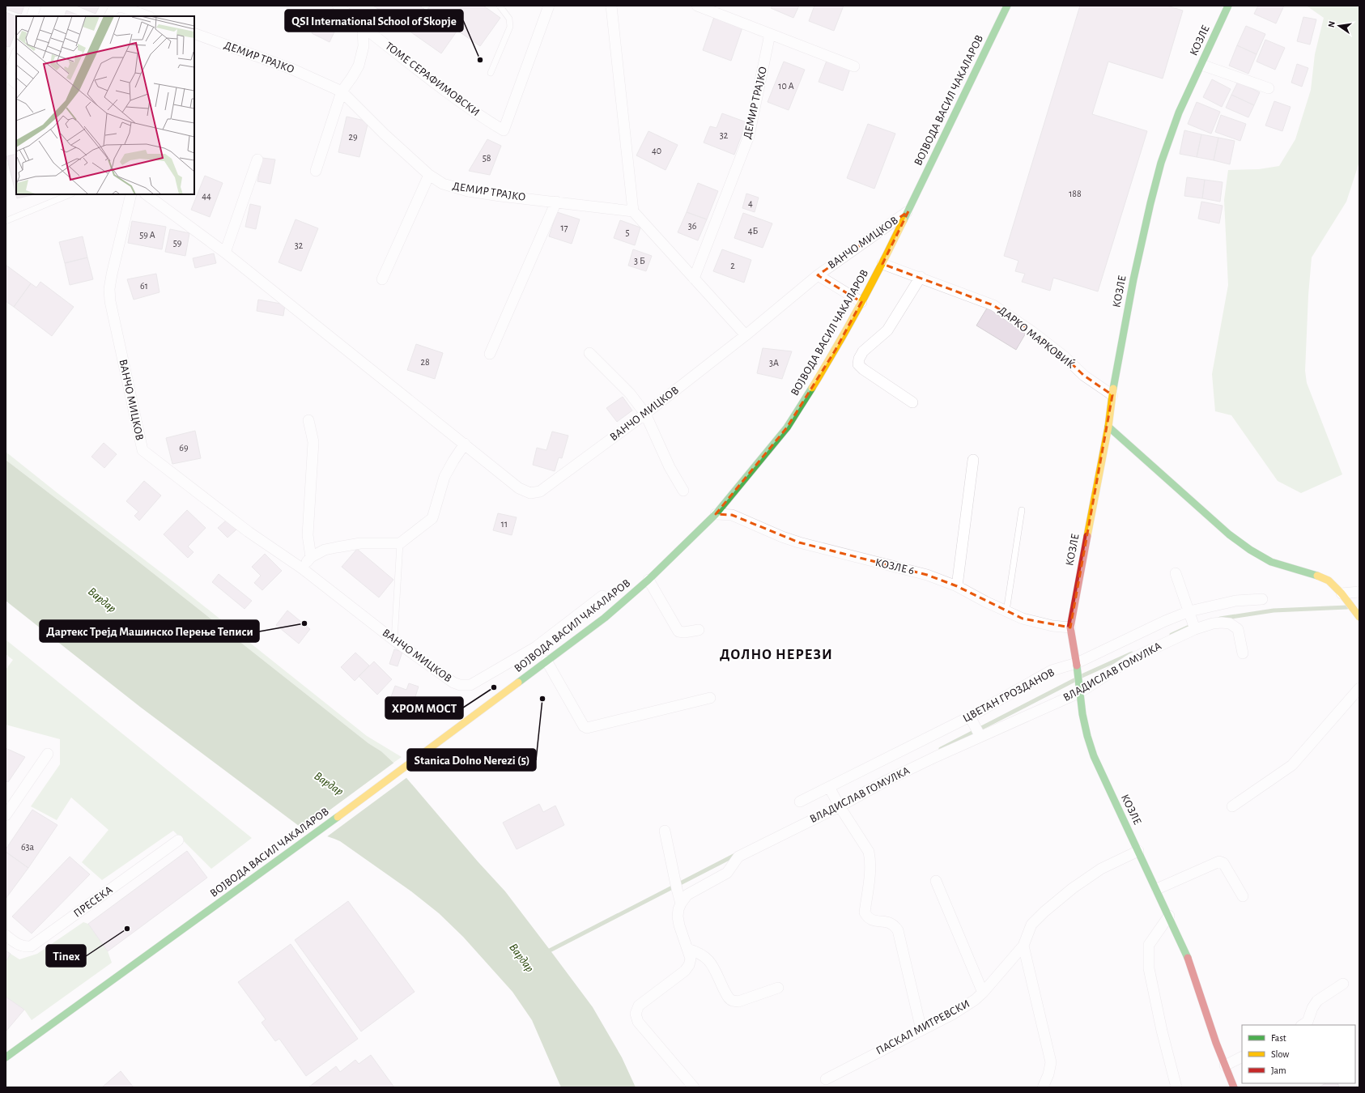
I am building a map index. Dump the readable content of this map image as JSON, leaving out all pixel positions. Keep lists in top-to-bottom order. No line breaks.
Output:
{"streets":{"street":["КОЗЛЕ","ДЕМИР ТРАЈКО","ТОМЕ СЕРАФИМОВСКИ","ВОЈВОДА ВАСИЛ ЧАКАЛАРОВ","ВАНЧО МИЦКОВ","ДАРКО МАРКОВИЌ","КОЗЛЕ 6","ВЛАДИСЛАВ ГОМУЛКА","ЦВЕТАН ГРОЗДАНОВ","ПРЕСЕКА","ПАСКАЛ МИТРЕВСКИ"]},"crossings":[["КОЗЛЕ","ДАРКО МАРКОВИЌ"],["КОЗЛЕ","КОЗЛЕ 6"],["КОЗЛЕ","ВЛАДИСЛАВ ГОМУЛКА"],["КОЗЛЕ","ЦВЕТАН ГРОЗДАНОВ"],["КОЗЛЕ","ПАСКАЛ МИТРЕВСКИ"],["ВОЈВОДА ВАСИЛ ЧАКАЛАРОВ","ВАНЧО МИЦКОВ"],["ВОЈВОДА ВАСИЛ ЧАКАЛАРОВ","ДАРКО МАРКОВИЌ"],["ВОЈВОДА ВАСИЛ ЧАКАЛАРОВ","КОЗЛЕ 6"]],"districts":["ДОЛНО НЕРЕЗИ"],"water":["Вардар"],"places":["QSI International School of Skopje","Дартекс Трејд Машинско Перење Теписи","ХРОМ МОСТ","Stanica Dolno Nerezi (5)","Tinex"],"house_numbers":["10 A","32","29","40","58","188","44","4","36","17","4Б","5","59 A","59","32","3 Б","2","61","28","3A","69","11","63а"],"legend":["Fast","Slow","Jam"],"north":"left"}
